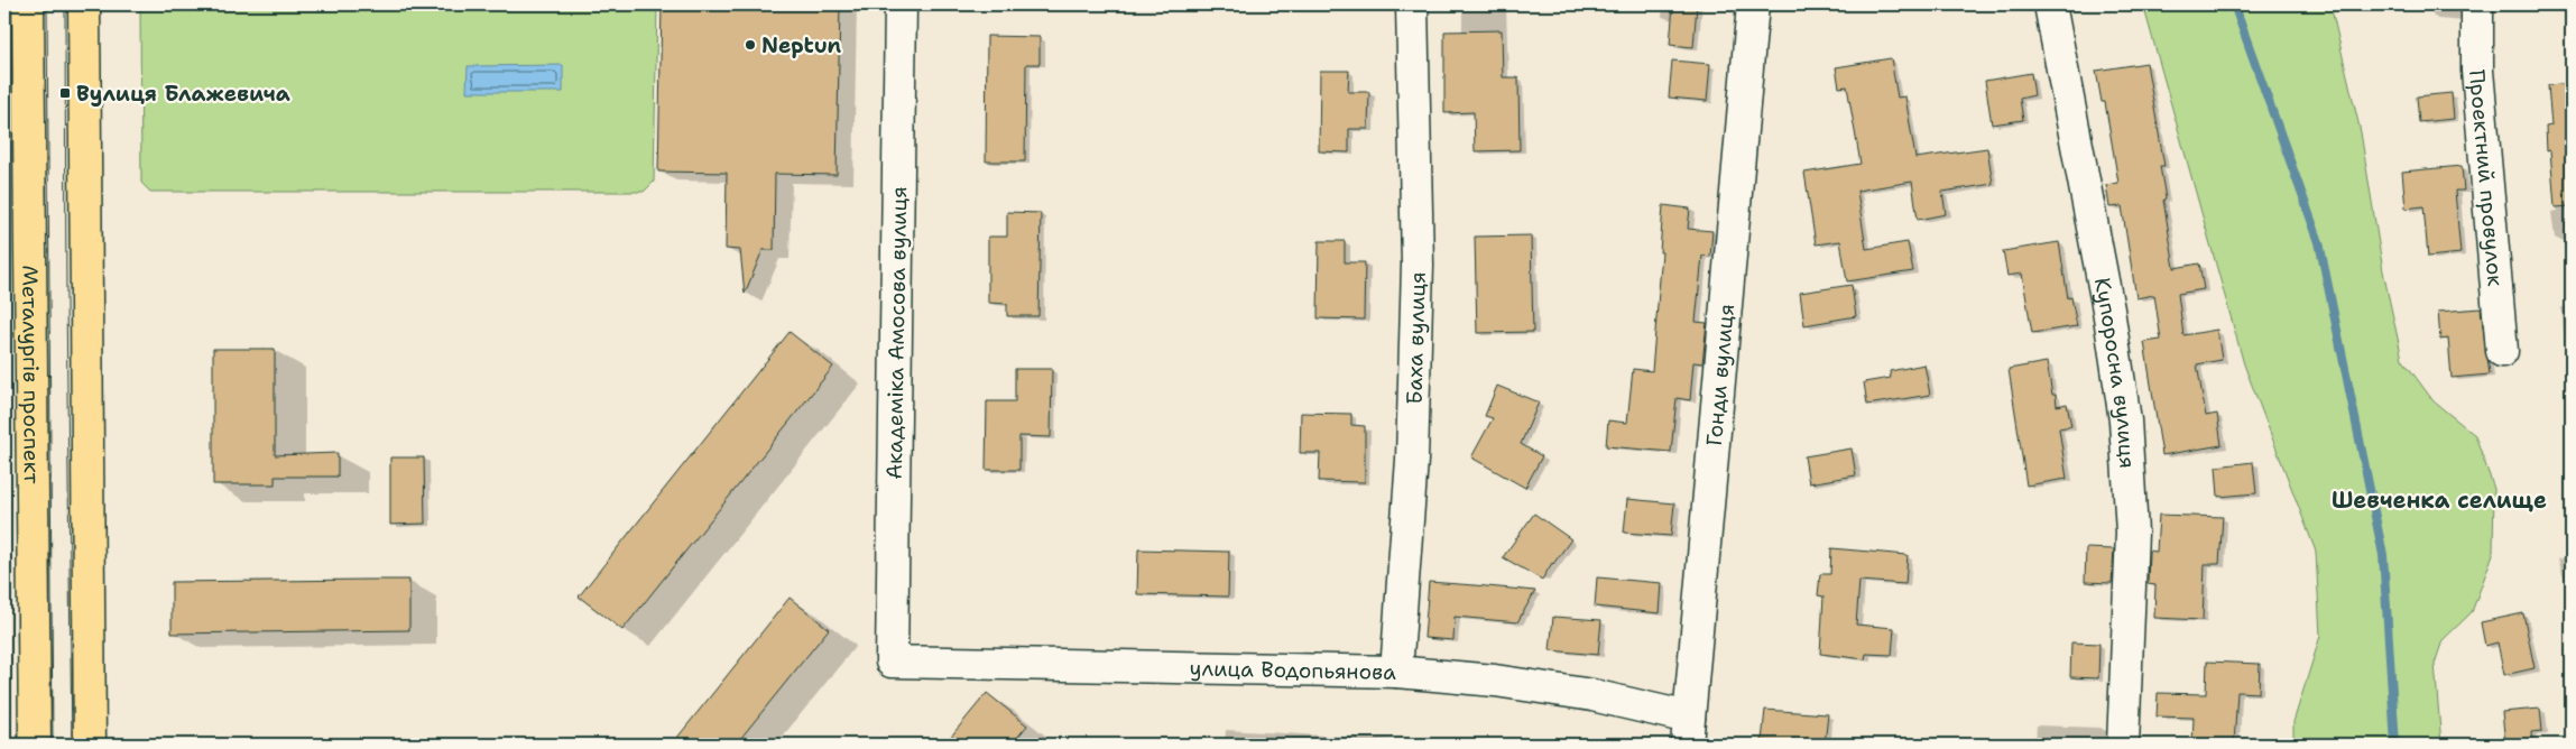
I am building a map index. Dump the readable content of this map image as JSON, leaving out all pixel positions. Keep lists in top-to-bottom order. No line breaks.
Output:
{"streets":{"main road":["Металургів проспект"],"street":["Проектний провулок","Академіка Амосова вулиця","Баха вулиця","Купоросна вулиця","Гонди вулиця","улица Водопьянова"]},"crossings":[["Академіка Амосова вулиця","улица Водопьянова"],["Баха вулиця","улица Водопьянова"],["Гонди вулиця","улица Водопьянова"]],"districts":["Шевченка селище"],"places":{"other":["Neptun"],"transit":["Вулиця Блажевича"]}}
